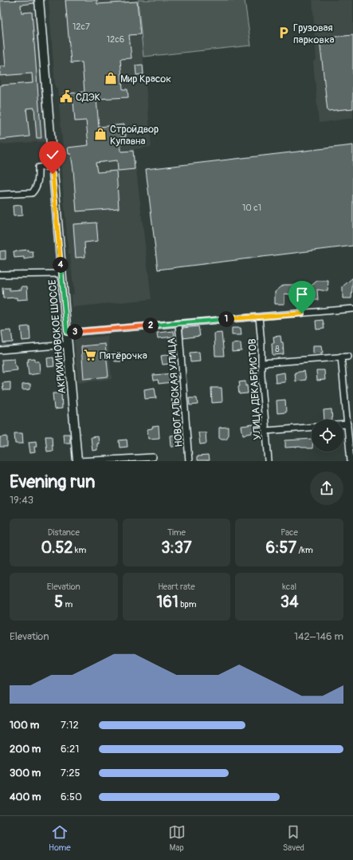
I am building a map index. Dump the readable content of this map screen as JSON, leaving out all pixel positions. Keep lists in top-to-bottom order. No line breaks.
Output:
{"streets":{"main road":["АКРИХИНОВСКОЕ ШОССЕ"],"street":["УЛИЦА ДЕКАБРИСТОВ","НОВОГАЛЬСКАЯ УЛИЦА"]},"places":{"parking":["Грузовая парковка"],"shop":["Мир Красок","Стройдвор Купавна"],"public building":["СДЭК"],"supermarket":["Пятёрочка"]},"house_numbers":["12с7","12с6","10 с1","8"],"page":{"pins":["4","1","2","3"],"heading":["Evening run","19:43"],"stats":[["Distance","0.52 km"],["Time","3:37"],["Pace","6:57 /km"],["Elevation","5 m"],["Heart rate","161 bpm"],["kcal","34"]],"chart":["Elevation","142–146 m"],"list":[{"name":"100 m","note":"7:12"},{"name":"200 m","note":"6:21"},{"name":"300 m","note":"7:25"},{"name":"400 m","note":"6:50"}],"tabs":["Home","Map","Saved"]}}
